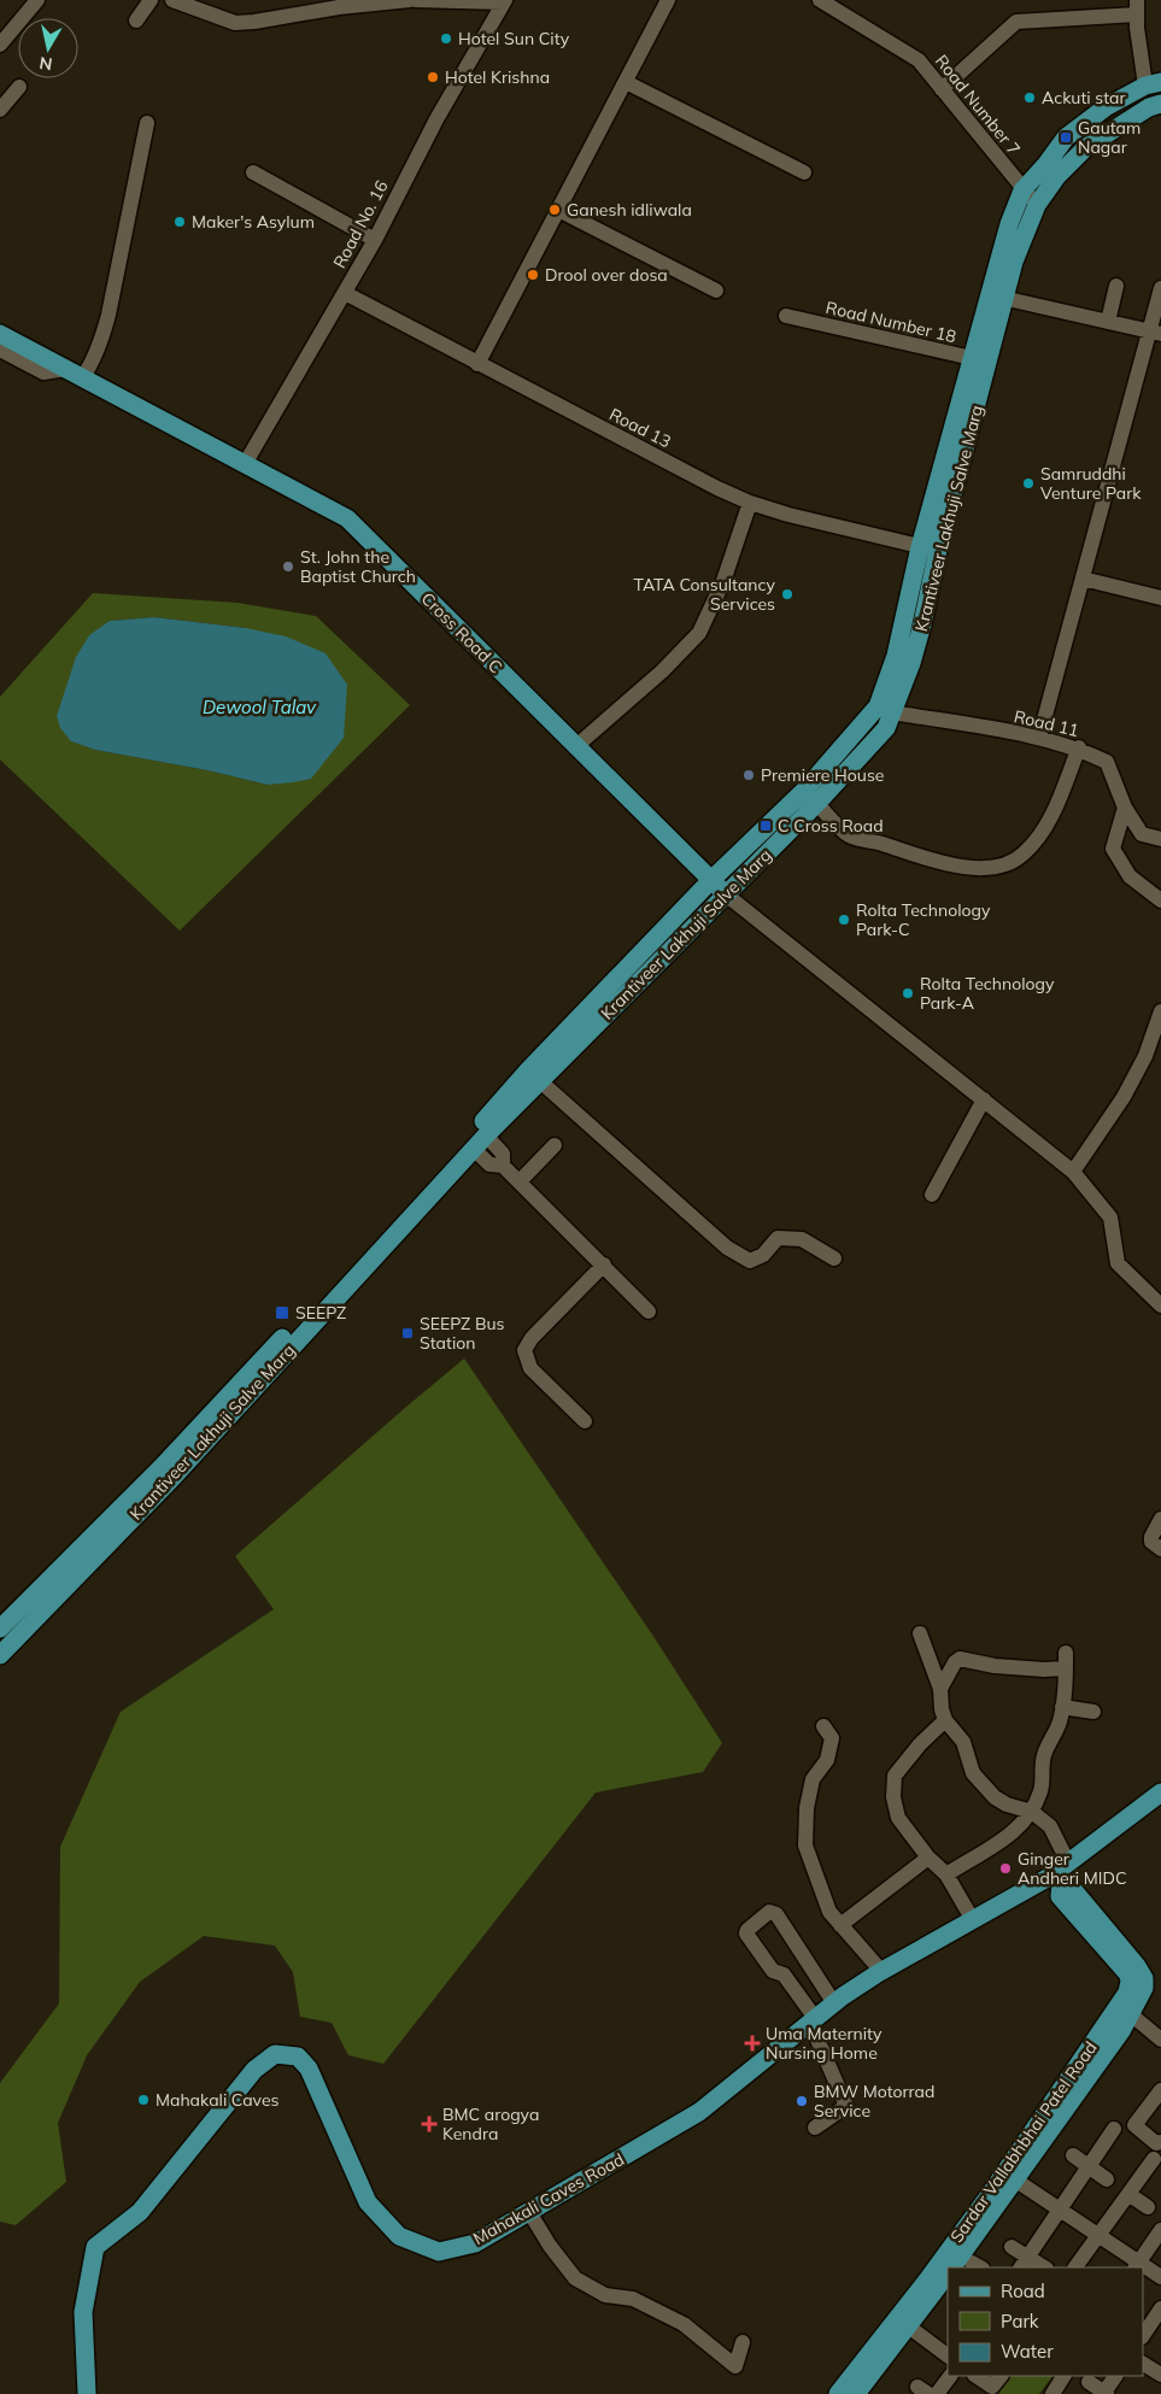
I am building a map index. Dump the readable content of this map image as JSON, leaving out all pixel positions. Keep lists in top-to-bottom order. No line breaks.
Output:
{"streets":{"main road":["Krantiveer Lakhuji Salve Marg","Cross Road C","Sardar Vallabhbhai Patel Road","Mahakali Caves Road"],"street":["Road Number 7","Road No. 16","Road Number 18","Road 13","Road 11"]},"crossings":[["Road Number 7","Krantiveer Lakhuji Salve Marg"],["Road No. 16","Road 13"],["Road No. 16","Cross Road C"],["Road Number 18","Krantiveer Lakhuji Salve Marg"],["Road 13","Krantiveer Lakhuji Salve Marg"],["Krantiveer Lakhuji Salve Marg","Cross Road C"],["Krantiveer Lakhuji Salve Marg","Road 11"],["Sardar Vallabhbhai Patel Road","Mahakali Caves Road"]],"water":["Dewool Talav"],"places":{"other":["Hotel Sun City","Hotel Krishna","Ackuti star","Ganesh idliwala","Maker's Asylum","Drool over dosa","Samruddhi Venture Park","St. John the Baptist Church","TATA Consultancy Services","Premiere House","Rolta Technology Park-C","Rolta Technology Park-A","Ginger Andheri MIDC","Mahakali Caves","BMW Motorrad Service"],"transit":["Gautam Nagar","C Cross Road","SEEPZ","SEEPZ Bus Station"],"health":["Uma Maternity Nursing Home","BMC arogya Kendra"]},"legend":["Road","Park","Water"],"north":"bottom"}
